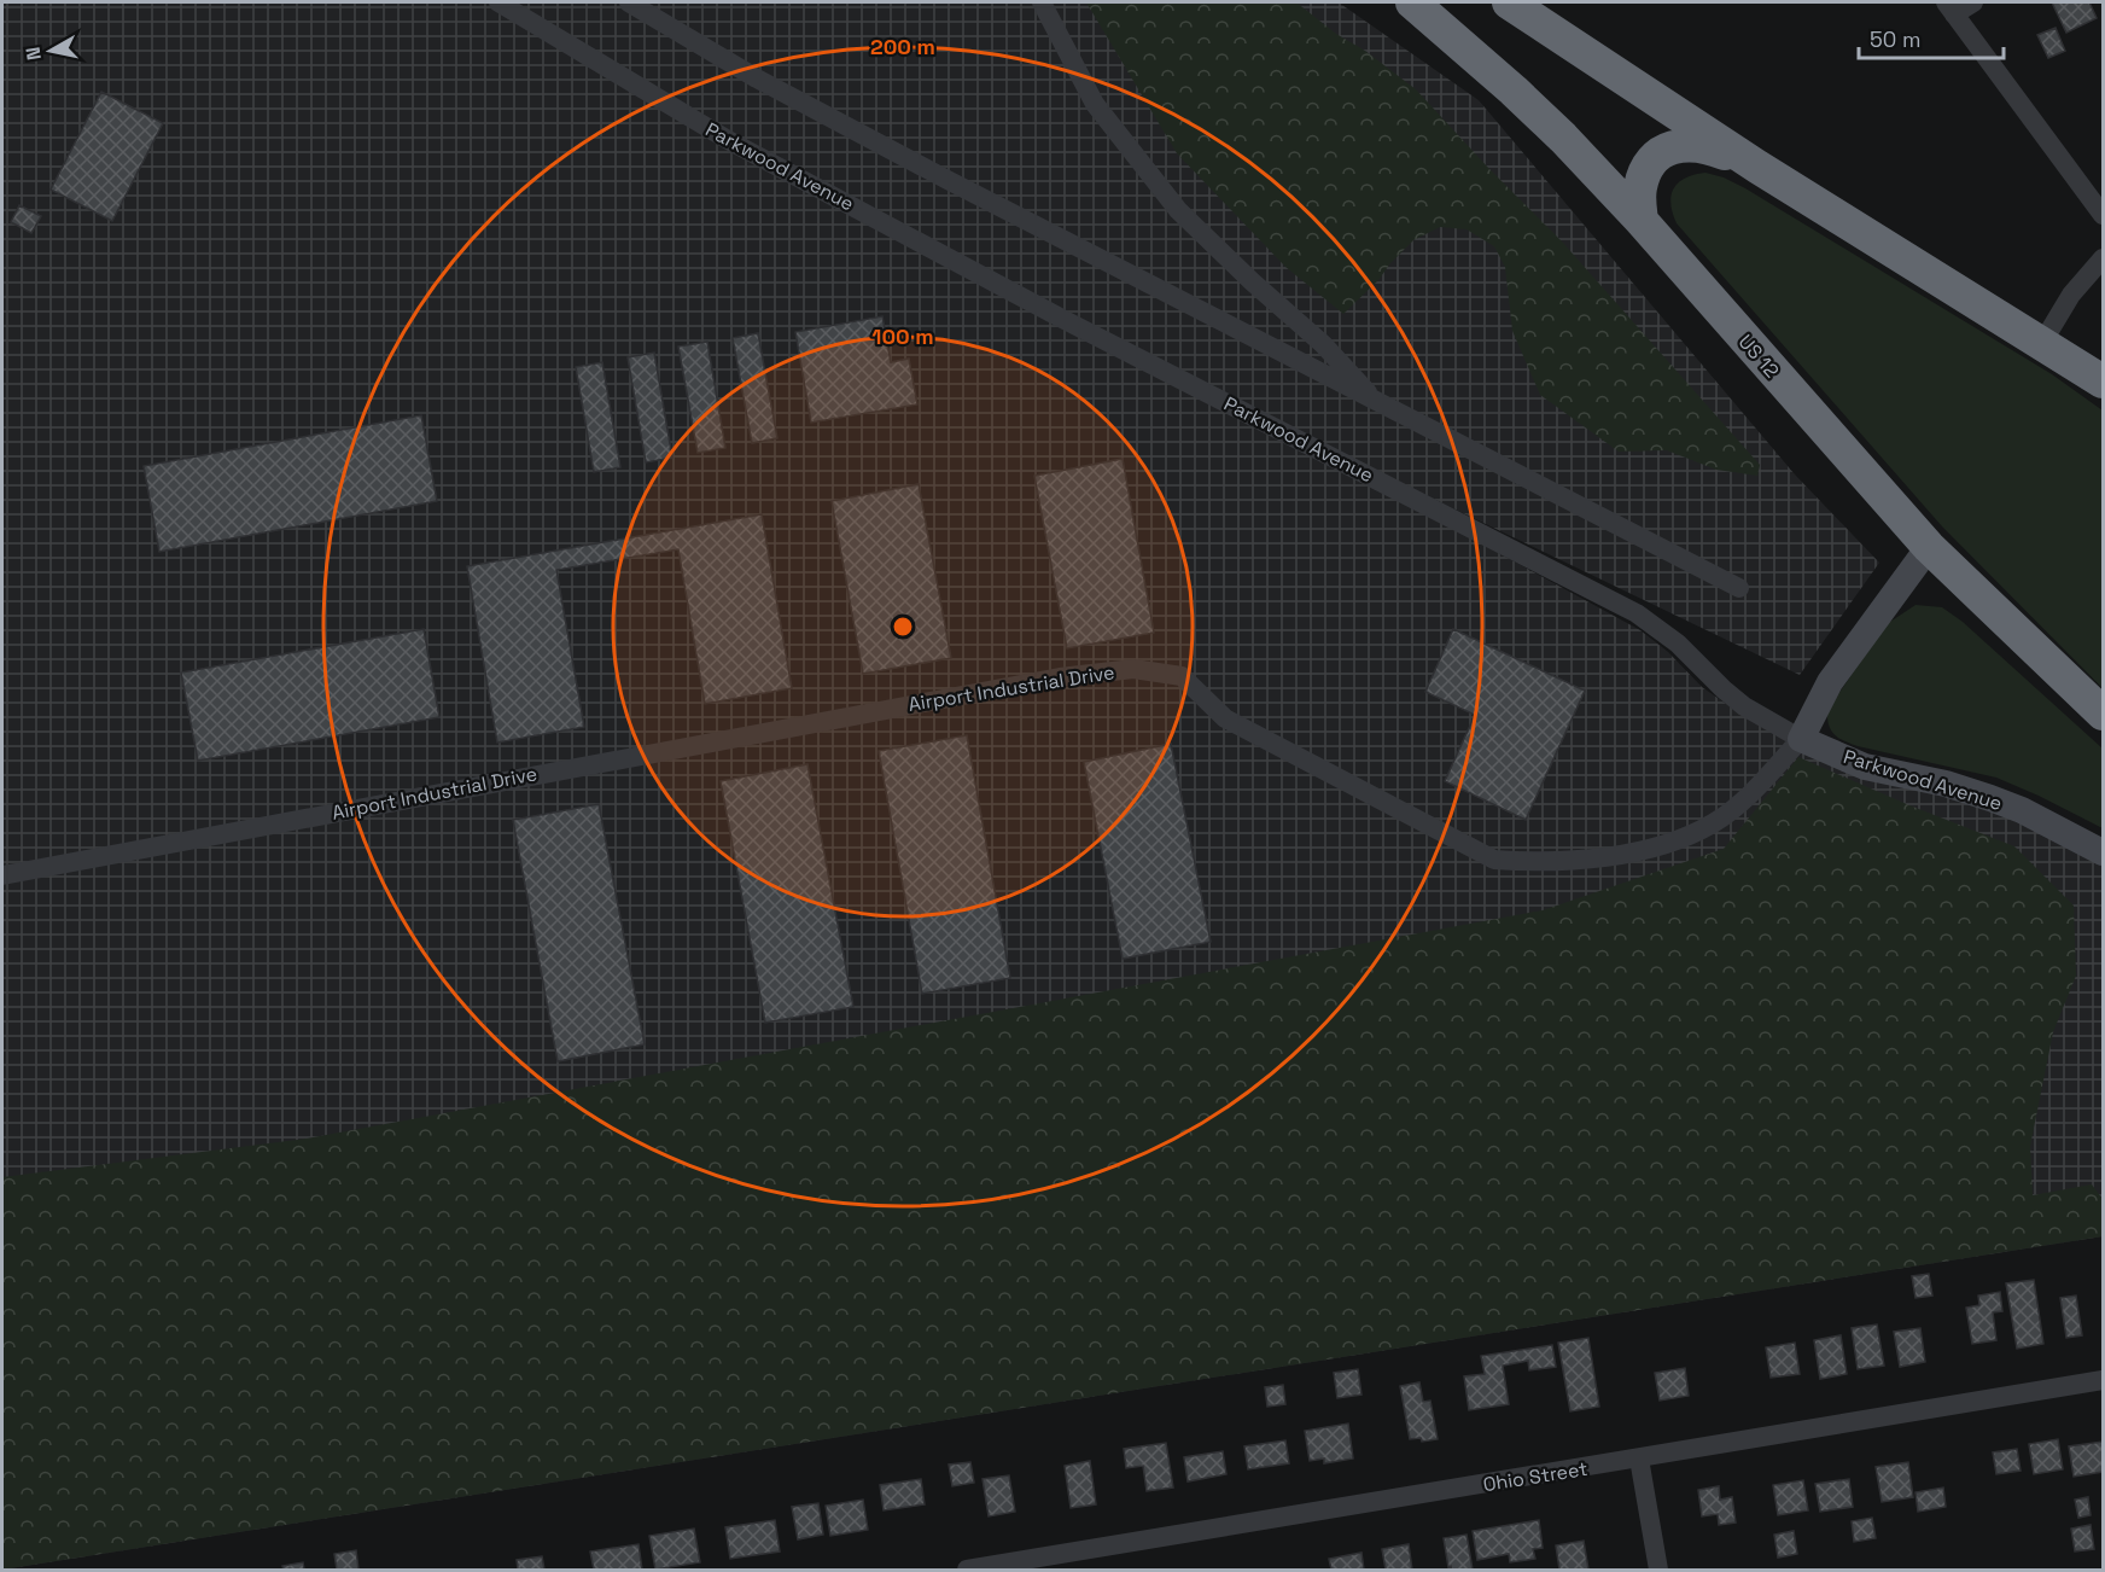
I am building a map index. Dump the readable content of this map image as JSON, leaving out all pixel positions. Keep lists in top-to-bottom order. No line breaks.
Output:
{"streets":{"highway":["US 12"],"street":["Parkwood Avenue","Airport Industrial Drive","Ohio Street"]},"crossings":[["Parkwood Avenue","Airport Industrial Drive"],["US 12","Airport Industrial Drive"]],"scale_bar":"50 m","north":"left","rings":["200 m","100 m"]}
